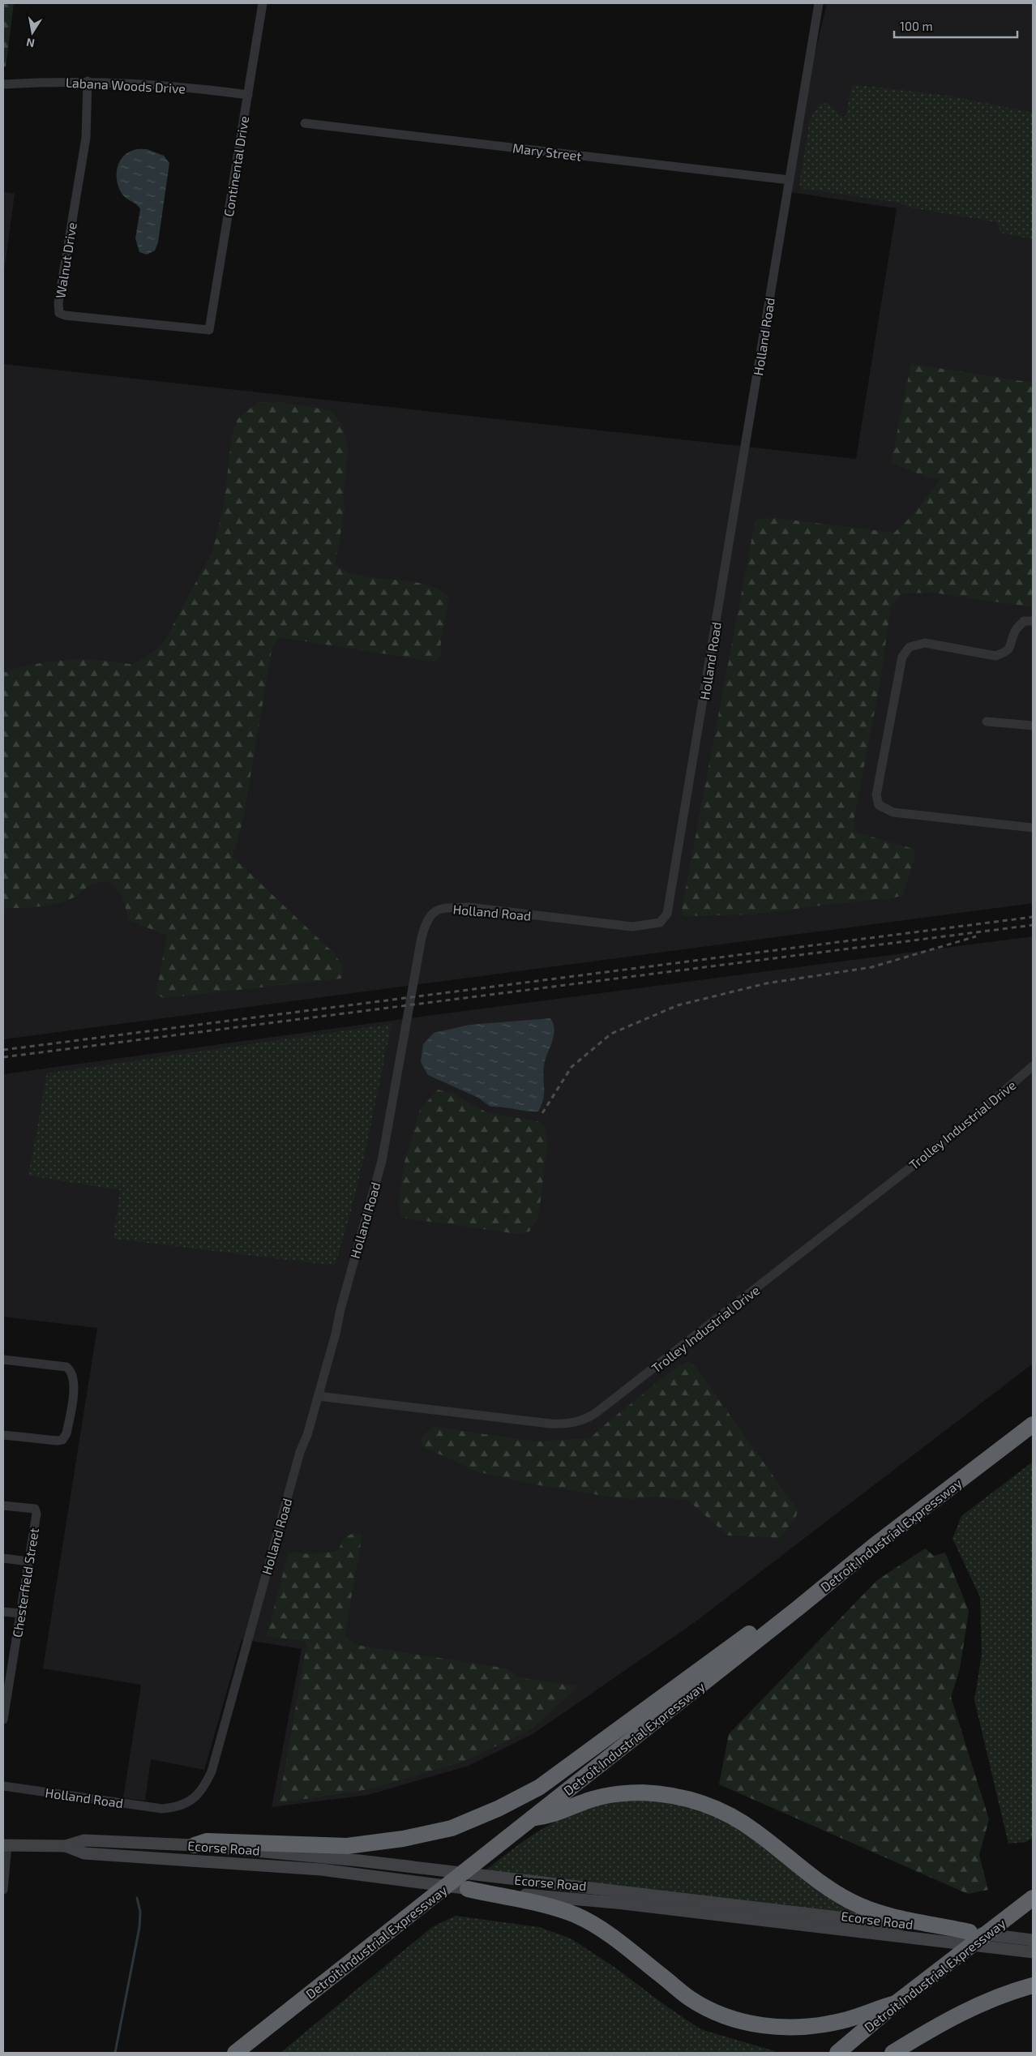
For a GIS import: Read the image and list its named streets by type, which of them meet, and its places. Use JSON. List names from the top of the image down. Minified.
{"streets":{"highway":["Detroit Industrial Expressway"],"main road":["Ecorse Road"],"street":["Labana Woods Drive","Mary Street","Continental Drive","Walnut Drive","Holland Road","Trolley Industrial Drive","Chesterfield Street"]},"crossings":[["Labana Woods Drive","Continental Drive"],["Labana Woods Drive","Walnut Drive"],["Mary Street","Holland Road"],["Continental Drive","Walnut Drive"],["Holland Road","Trolley Industrial Drive"]],"scale_bar":"100 m","north":"bottom"}
